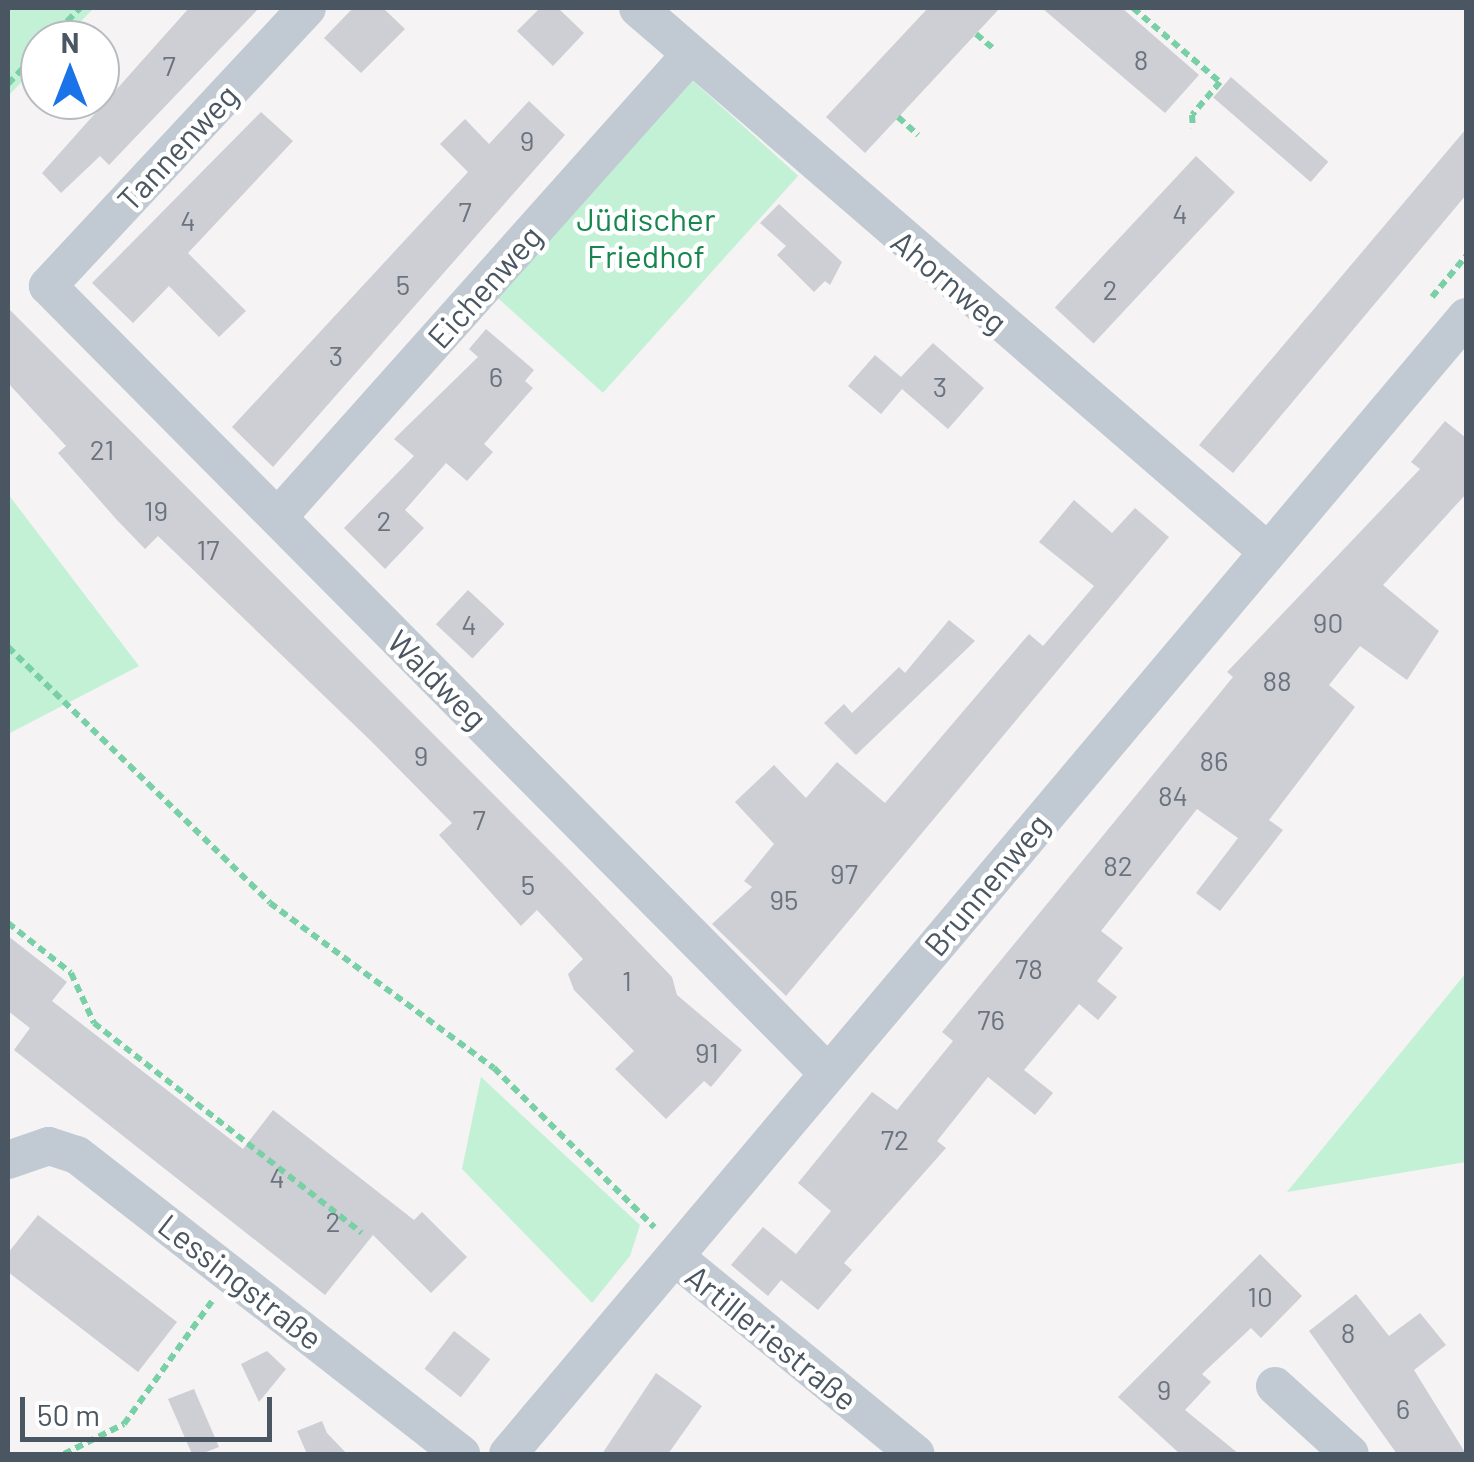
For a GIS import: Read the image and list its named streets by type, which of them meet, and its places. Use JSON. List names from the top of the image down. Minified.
{"streets":{"street":["Tannenweg","Ahornweg","Eichenweg","Waldweg","Brunnenweg","Lessingstraße","Artilleriestraße"]},"crossings":[["Tannenweg","Waldweg"],["Ahornweg","Eichenweg"],["Ahornweg","Brunnenweg"],["Eichenweg","Waldweg"],["Waldweg","Brunnenweg"],["Brunnenweg","Artilleriestraße"]],"parks":["Jüdischer Friedhof"],"house_numbers":["8","7","9","7","4","4","5","2","3","6","3","21","19","2","17","90","4","88","9","86","84","7","82","97","5","95","78","1","76","91","72","4","2","10","8","9","6"],"scale_bar":"50 m","north":"top"}
